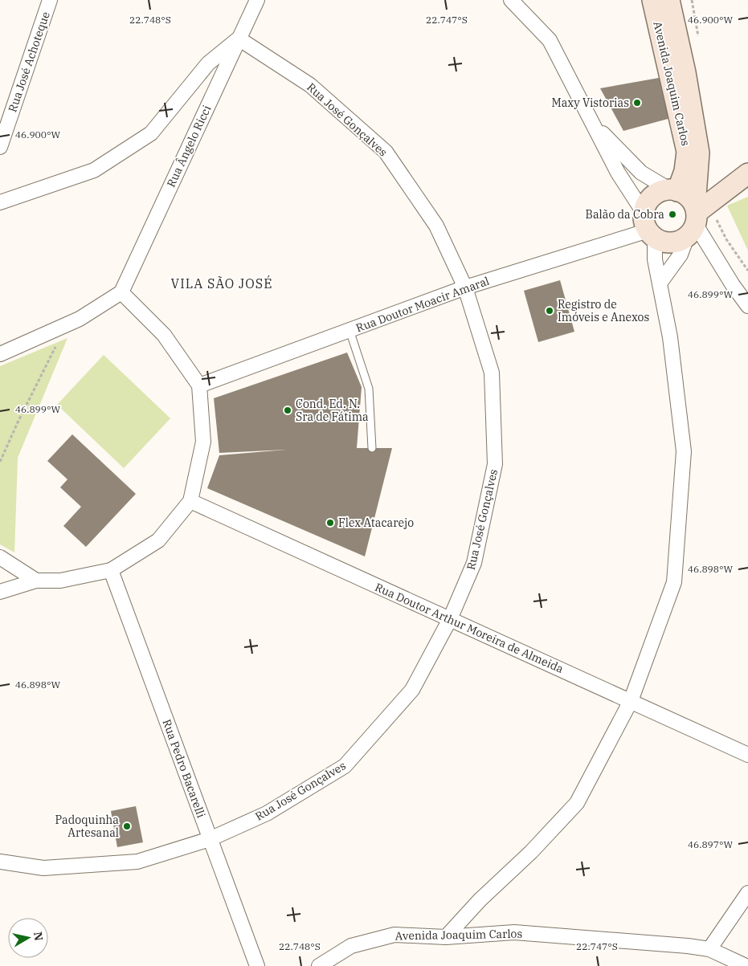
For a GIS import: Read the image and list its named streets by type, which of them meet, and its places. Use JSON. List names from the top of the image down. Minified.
{"streets":{"street":["Rua José Achoteque","Avenida Joaquim Carlos","Rua José Gonçalves","Rua Ângelo Ricci","Rua Doutor Moacir Amaral","Rua Doutor Arthur Moreira de Almeida","Rua Pedro Bacarelli"]},"crossings":[["Avenida Joaquim Carlos","Rua Doutor Moacir Amaral"],["Rua José Gonçalves","Rua Ângelo Ricci"],["Rua José Gonçalves","Rua Doutor Moacir Amaral"],["Rua José Gonçalves","Rua Doutor Arthur Moreira de Almeida"],["Rua José Gonçalves","Rua Pedro Bacarelli"]],"districts":["VILA SÃO JOSÉ"],"places":["Maxy Vistorias","Balão da Cobra","Registro de Imóveis e Anexos","Cond. Ed. N. Sra de Fátima","Flex Atacarejo","Padoquinha Artesanal"],"north":"right","coordinates":["46.900°W","22.748°S","22.747°S","46.899°W","46.898°W","46.897°W"]}
